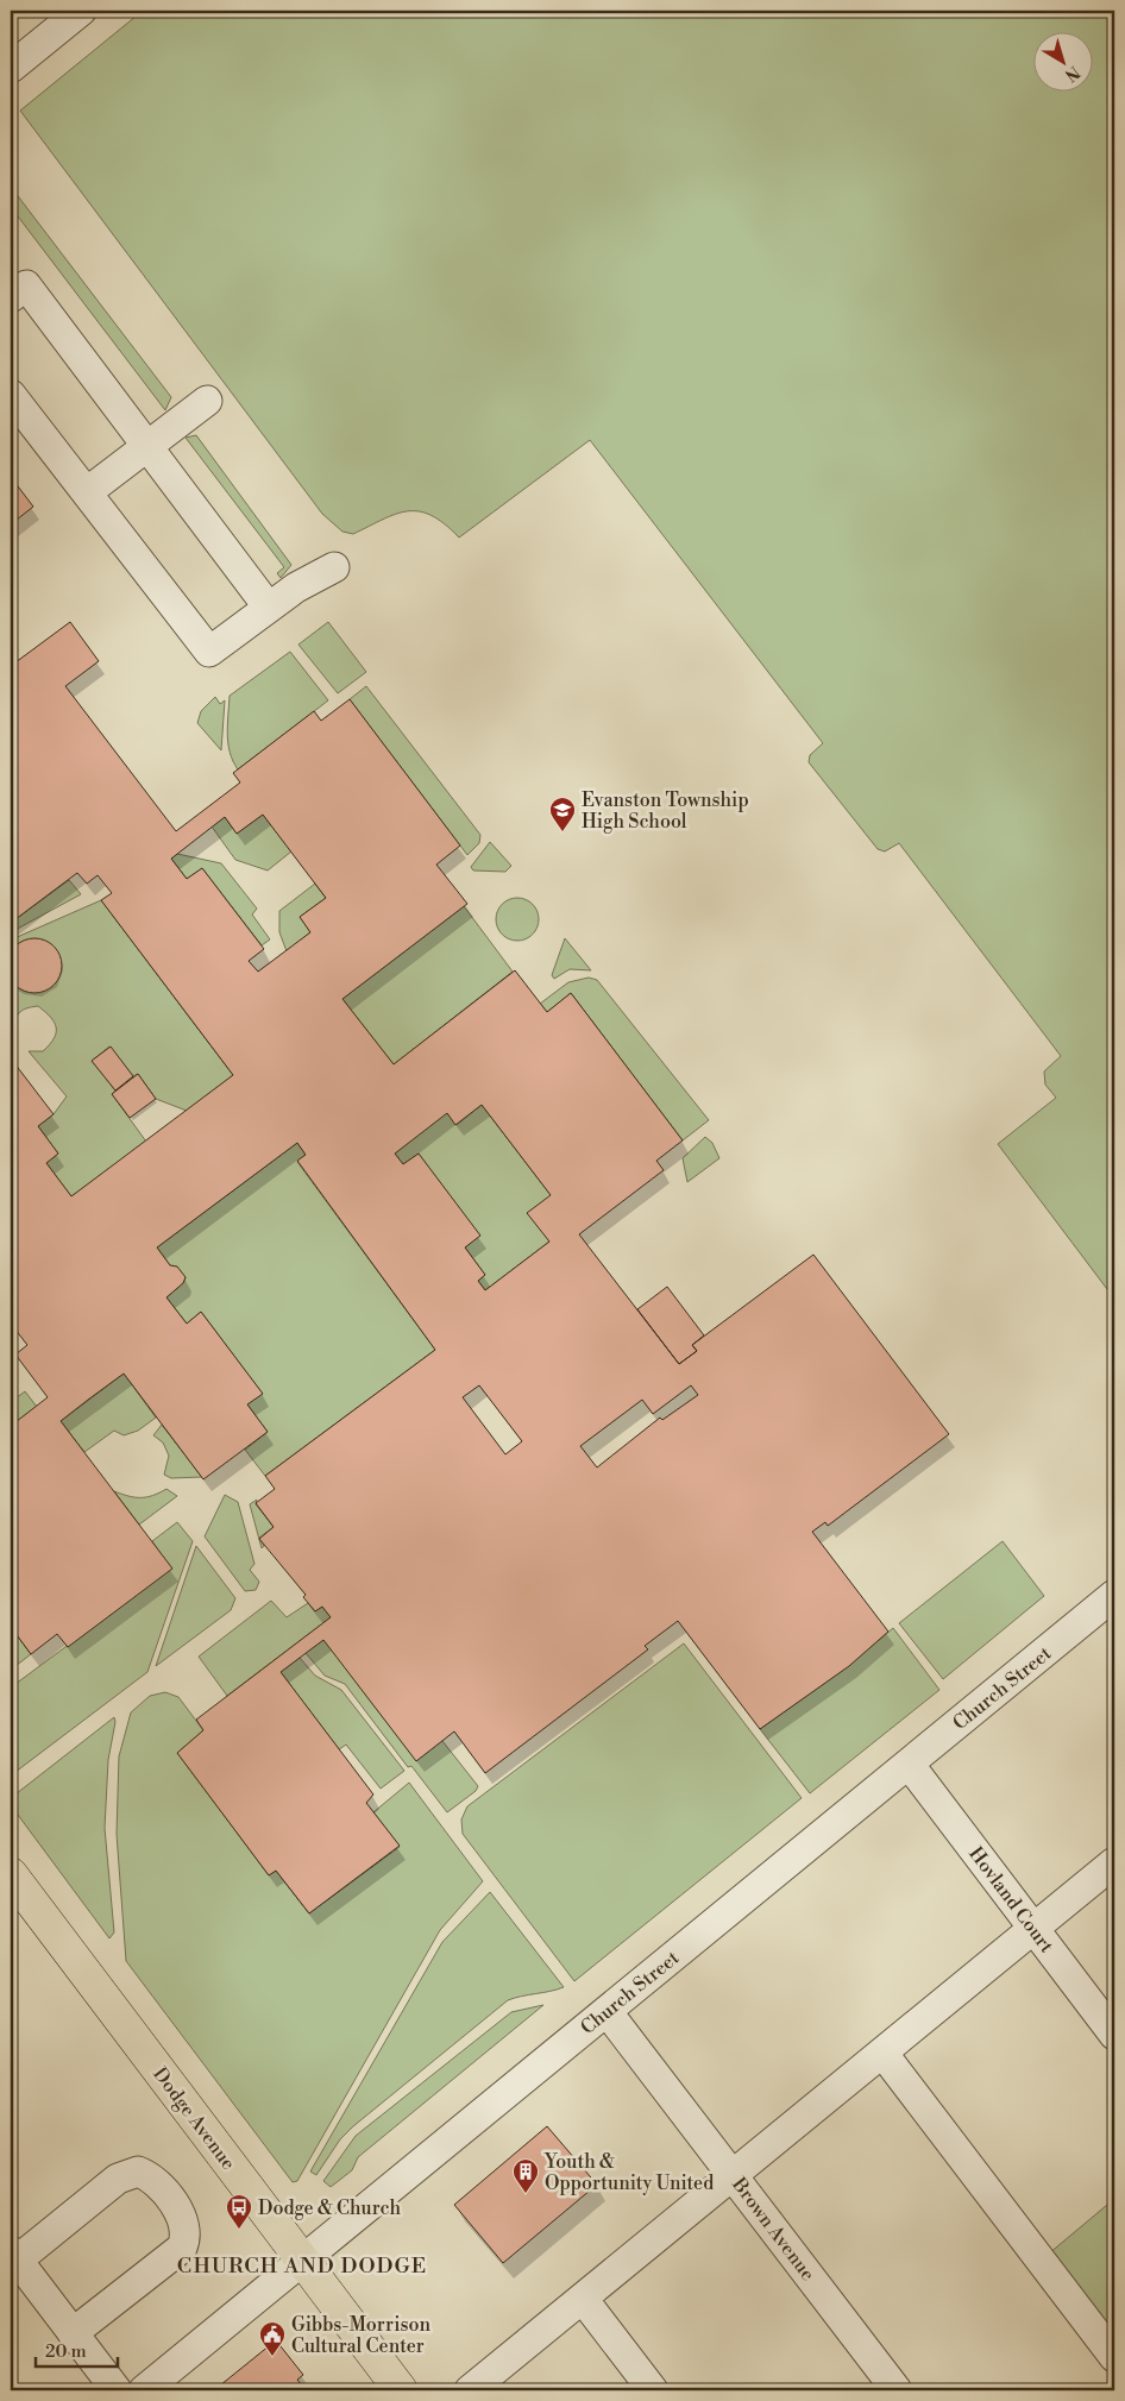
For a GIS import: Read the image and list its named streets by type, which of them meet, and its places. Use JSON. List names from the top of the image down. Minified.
{"streets":{"main road":["Dodge Avenue"],"street":["Church Street","Hovland Court","Brown Avenue"]},"crossings":[["Church Street","Hovland Court"],["Church Street","Dodge Avenue"],["Church Street","Brown Avenue"]],"districts":["CHURCH AND DODGE"],"places":{"school or university":["Evanston Township High School"],"building":["Youth & Opportunity United"],"bus stop":["Dodge & Church"],"public building":["Gibbs-Morrison Cultural Center"]},"scale_bar":"20 m","north":"bottom right"}
